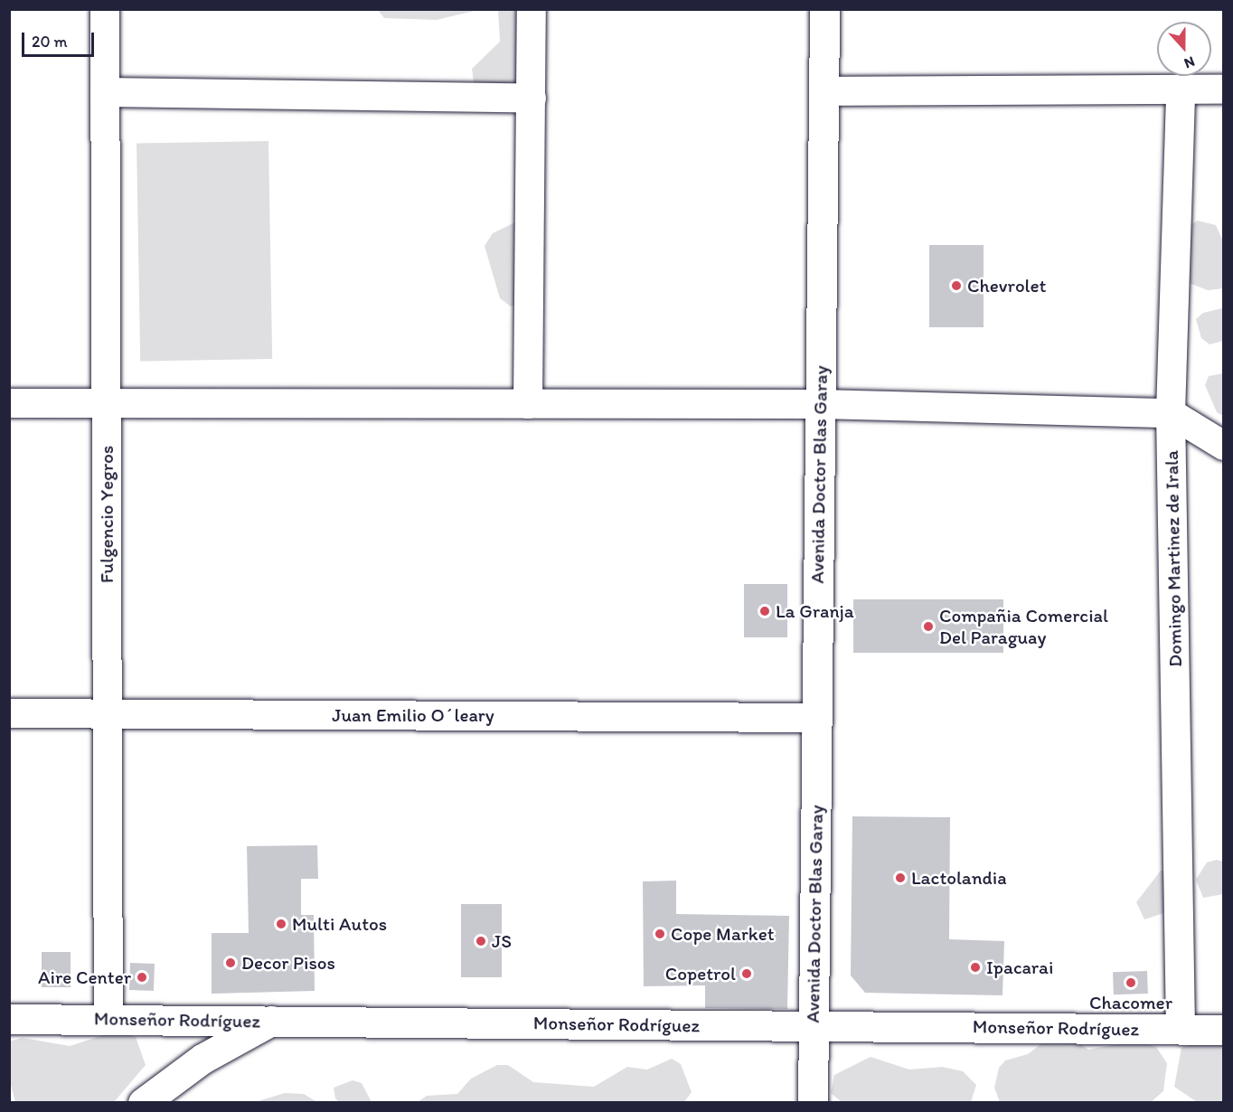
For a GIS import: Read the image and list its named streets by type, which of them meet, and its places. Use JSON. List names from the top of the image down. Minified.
{"streets":{"main road":["Avenida Doctor Blas Garay","Monseñor Rodríguez"],"street":["Fulgencio Yegros","Domingo Martinez de Irala","Juan Emilio O´leary"]},"crossings":[["Avenida Doctor Blas Garay","Juan Emilio O´leary"],["Avenida Doctor Blas Garay","Monseñor Rodríguez"],["Fulgencio Yegros","Juan Emilio O´leary"],["Fulgencio Yegros","Monseñor Rodríguez"],["Domingo Martinez de Irala","Monseñor Rodríguez"]],"places":["Chevrolet","La Granja","Compañia Comercial Del Paraguay","Lactolandia","Multi Autos","Cope Market","JS","Decor Pisos","Ipacarai","Copetrol","Aire Center","Chacomer"],"scale_bar":"20 m","north":"bottom"}
